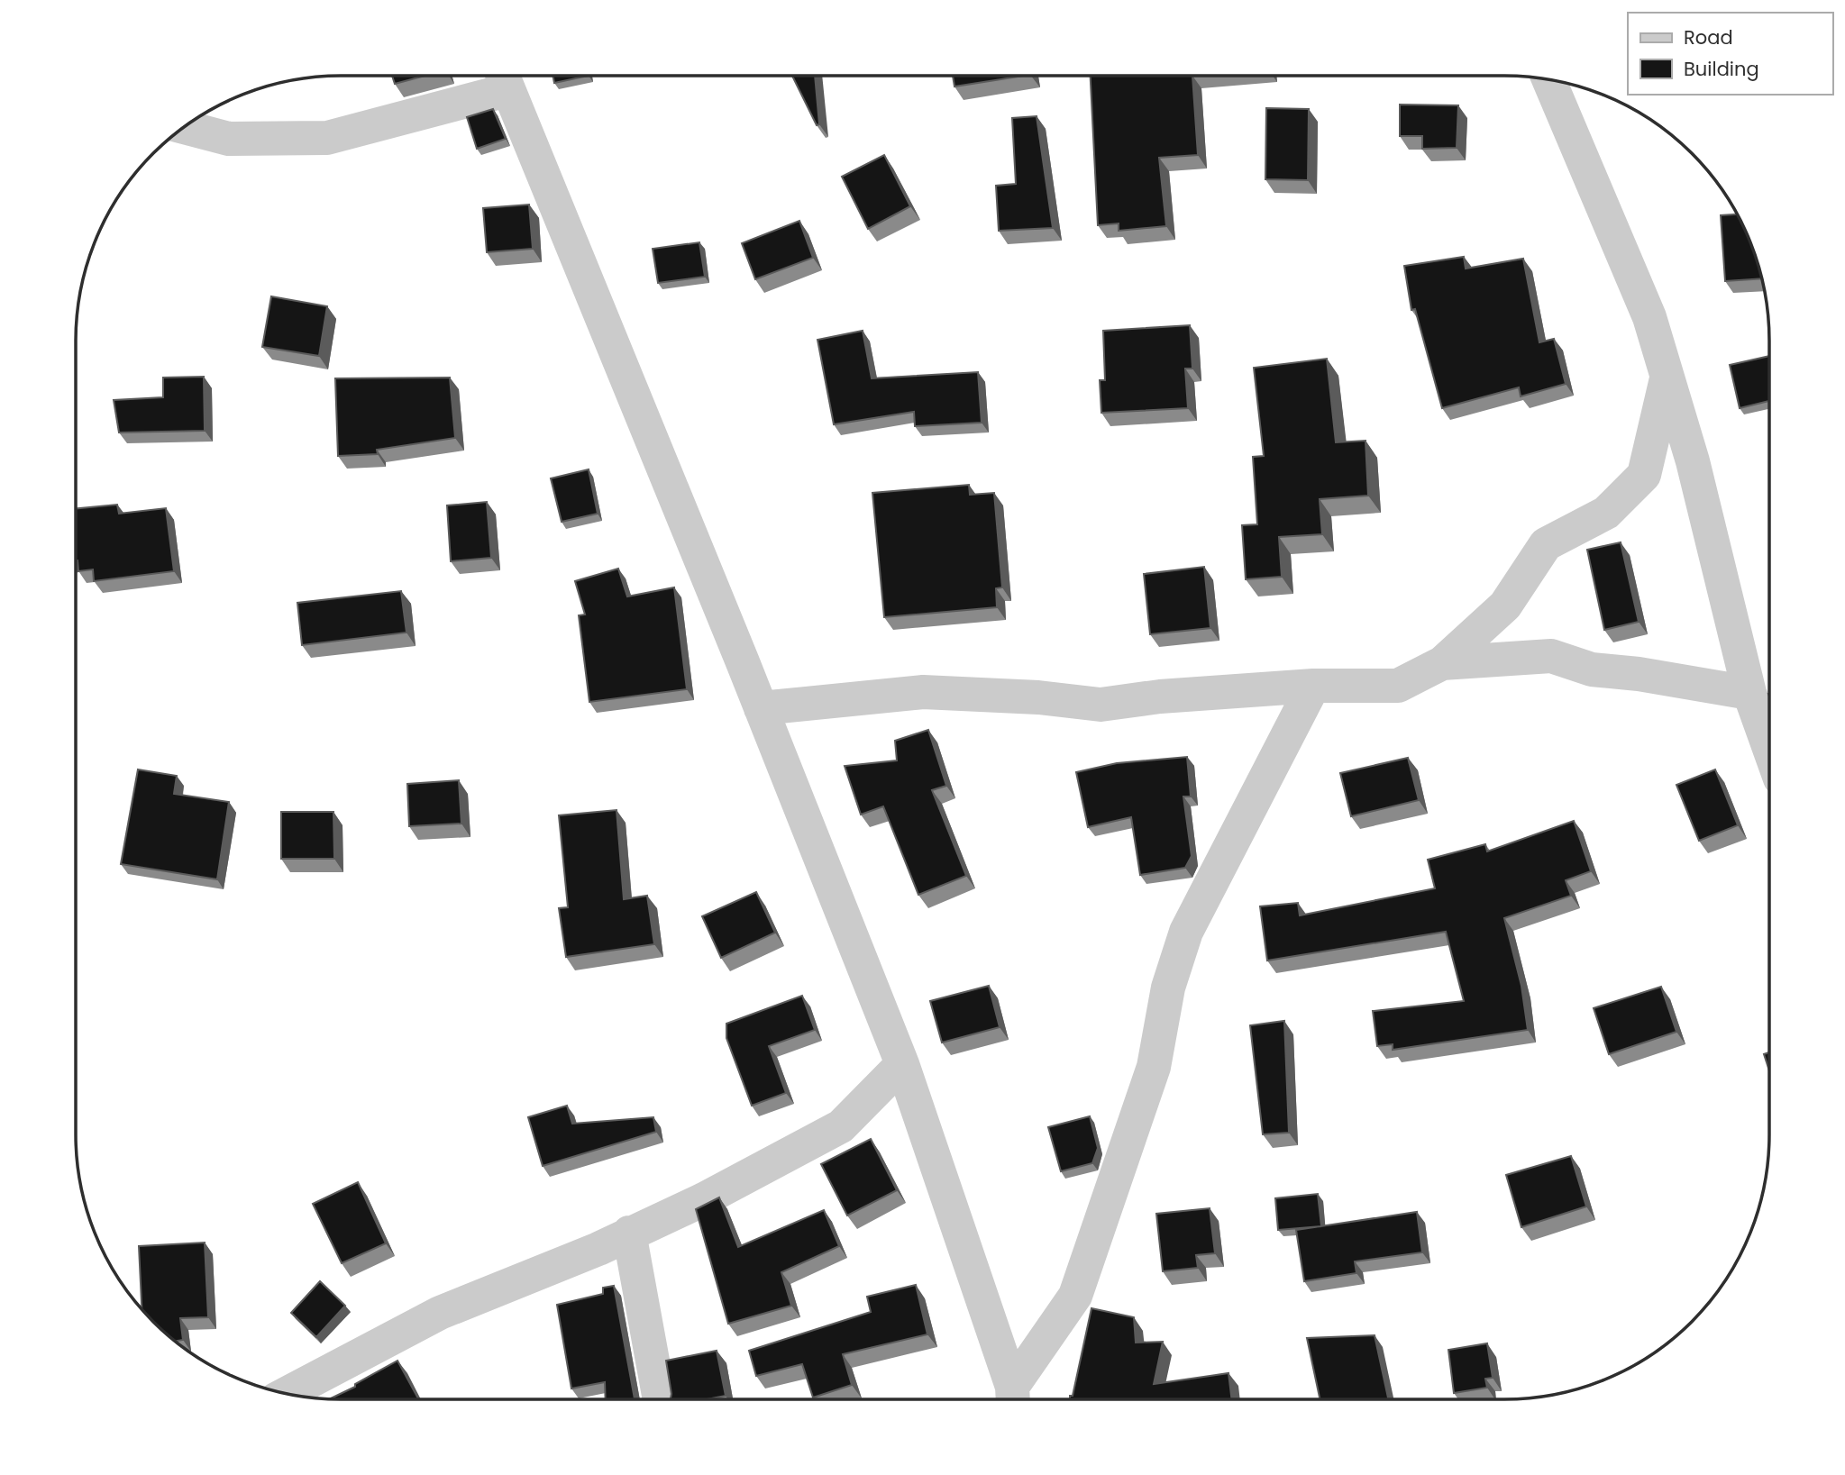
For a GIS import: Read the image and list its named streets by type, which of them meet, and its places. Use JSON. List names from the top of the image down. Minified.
{"legend":["Road","Building"]}
